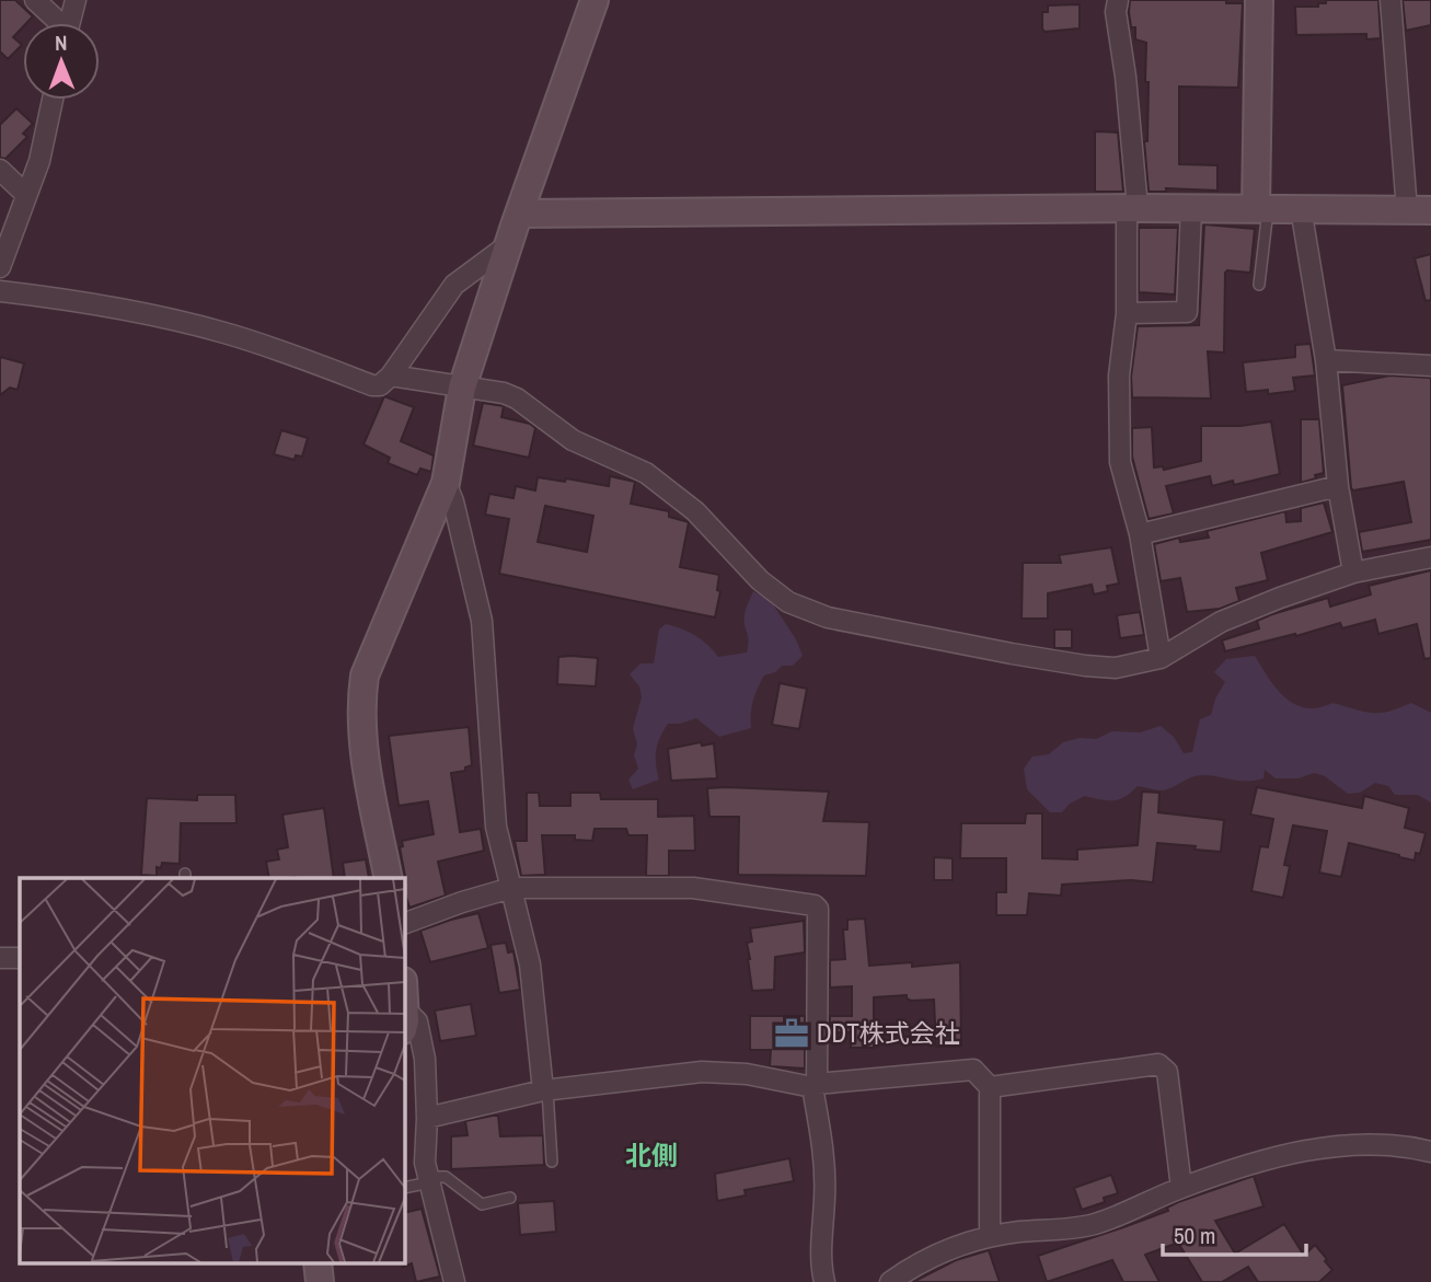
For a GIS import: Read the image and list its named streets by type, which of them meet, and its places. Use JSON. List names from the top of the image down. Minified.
{"districts":["北側"],"places":{"office":["DDT株式会社"]},"scale_bar":"50 m","north":"top"}
